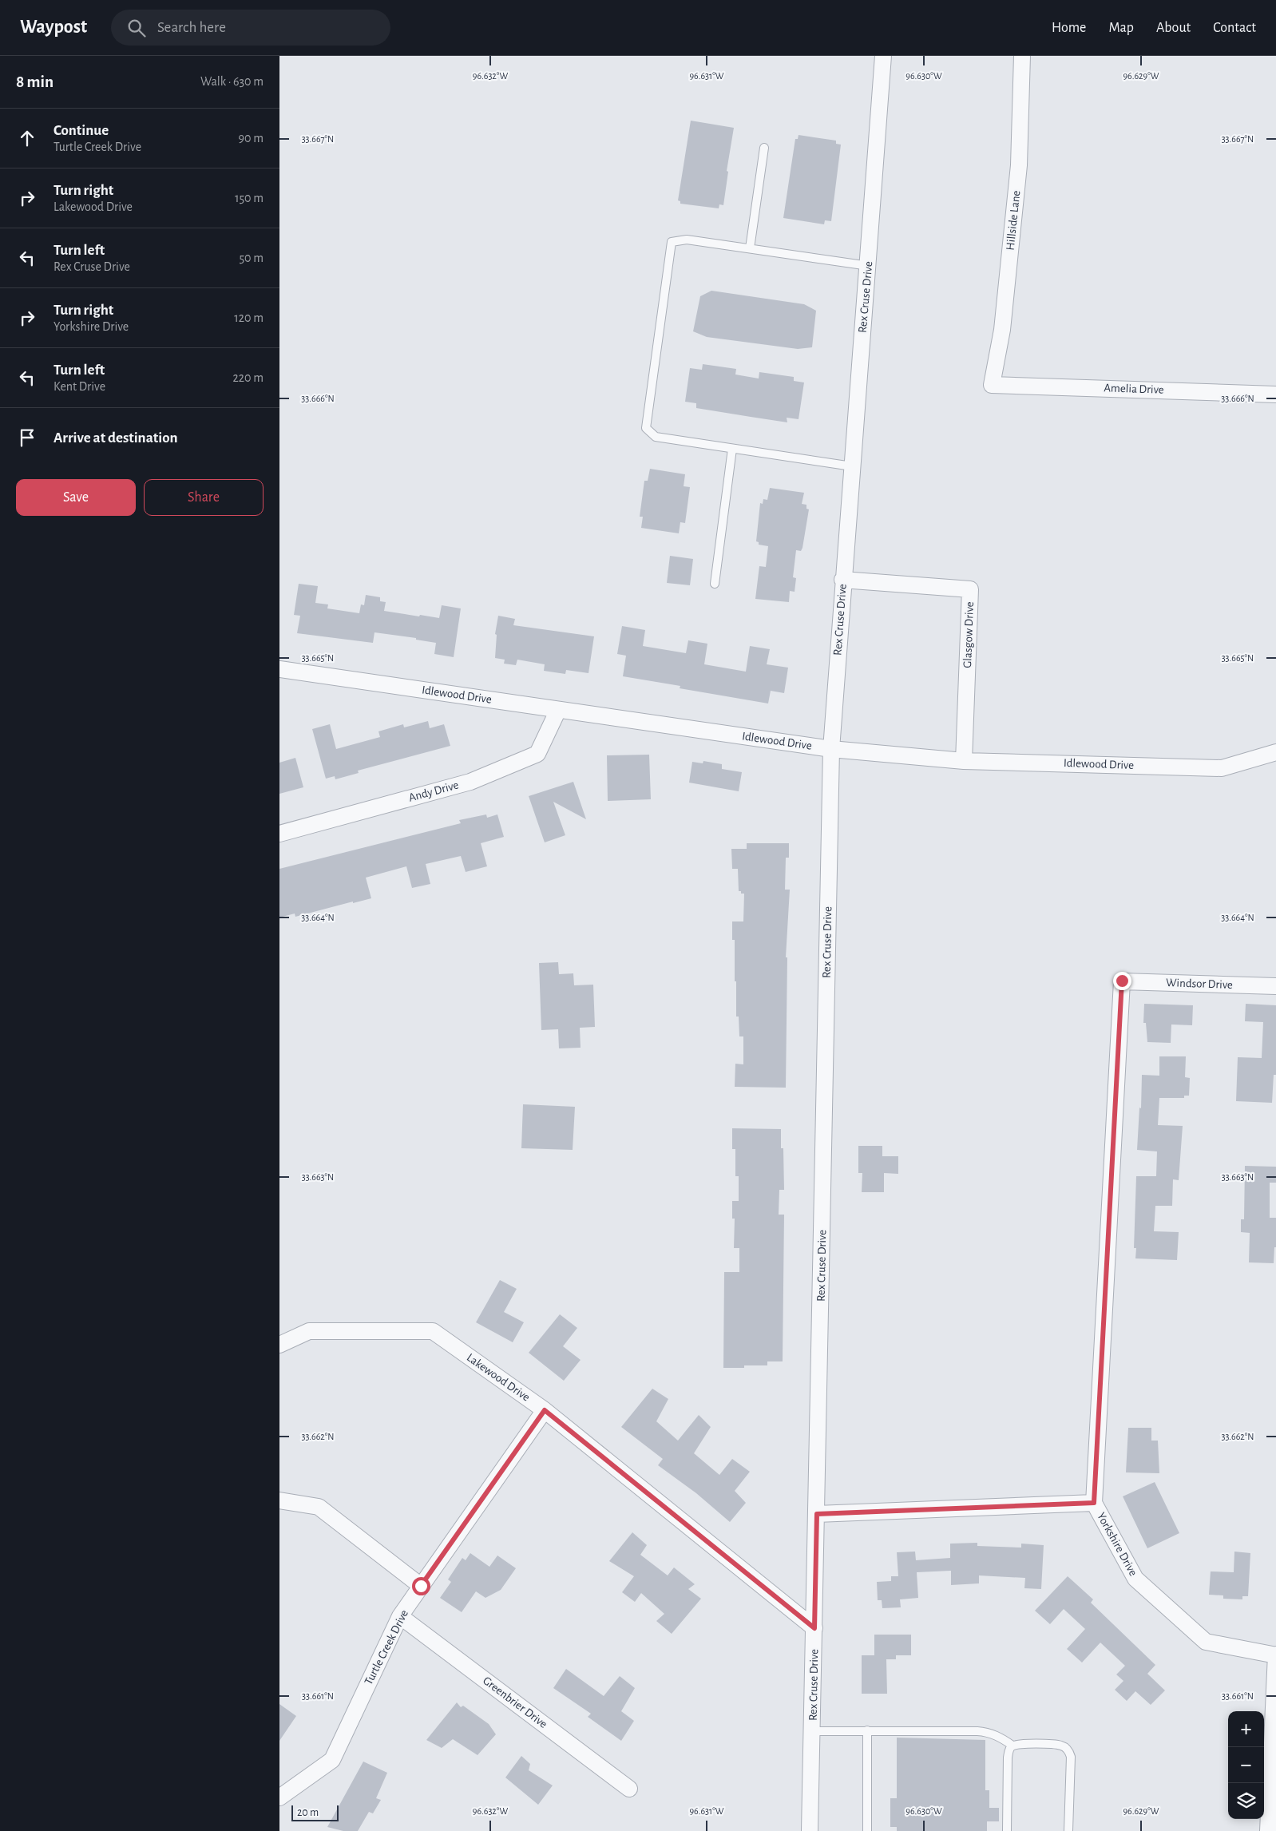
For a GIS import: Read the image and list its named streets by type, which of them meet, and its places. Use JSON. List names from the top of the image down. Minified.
{"streets":{"street":["Hillside Lane","Rex Cruse Drive","Amelia Drive","Glasgow Drive","Idlewood Drive","Andy Drive","Windsor Drive","Lakewood Drive","Yorkshire Drive","Turtle Creek Drive","Greenbrier Drive"]},"crossings":[["Hillside Lane","Amelia Drive"],["Rex Cruse Drive","Glasgow Drive"],["Rex Cruse Drive","Idlewood Drive"],["Rex Cruse Drive","Lakewood Drive"],["Rex Cruse Drive","Yorkshire Drive"],["Glasgow Drive","Idlewood Drive"],["Idlewood Drive","Andy Drive"],["Windsor Drive","Yorkshire Drive"],["Lakewood Drive","Turtle Creek Drive"],["Turtle Creek Drive","Greenbrier Drive"]],"scale_bar":"20 m","page":{"header":"Waypost","search":"Search here","nav":["Home","Map","About","Contact"],"heading":["8 min","Walk · 630 m"],"list":[["Continue","Turtle Creek Drive","90 m"],["Turn right","Lakewood Drive","150 m"],["Turn left","Rex Cruse Drive","50 m"],["Turn right","Yorkshire Drive","120 m"],["Turn left","Kent Drive","220 m"],"Arrive at destination"],"buttons":["Save","Share"],"map_buttons":["+","−"],"scale":"20 m"},"coordinates":["96.632°W","96.631°W","96.630°W","96.629°W","33.667°N","33.666°N","33.665°N","33.664°N","33.663°N","33.662°N","33.661°N"]}
